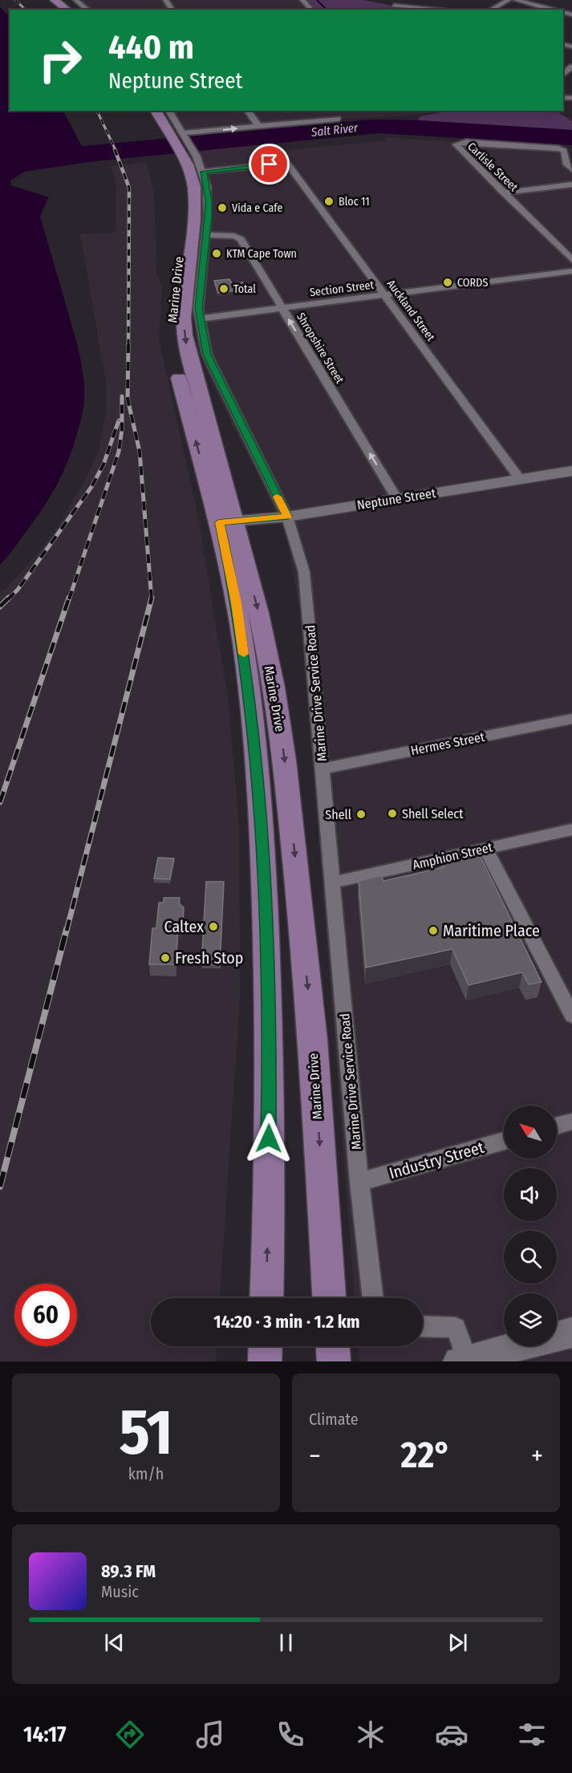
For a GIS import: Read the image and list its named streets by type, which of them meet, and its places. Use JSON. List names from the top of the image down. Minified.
{"streets":{"main road":["Marine Drive"],"street":["Carlisle Street","Section Street","Auckland Street","Shropshire Street","Neptune Street","Marine Drive Service Road","Hermes Street","Amphion Street","Industry Street"]},"crossings":[["Section Street","Auckland Street"],["Section Street","Shropshire Street"],["Section Street","Marine Drive Service Road"],["Marine Drive","Neptune Street"],["Marine Drive","Marine Drive Service Road"],["Auckland Street","Neptune Street"],["Auckland Street","Marine Drive Service Road"],["Shropshire Street","Neptune Street"],["Shropshire Street","Marine Drive Service Road"],["Neptune Street","Marine Drive Service Road"],["Marine Drive Service Road","Hermes Street"],["Marine Drive Service Road","Amphion Street"],["Marine Drive Service Road","Industry Street"]],"one_way":["Shropshire Street"],"water":["Salt River"],"places":["Bloc 11","Vida e Cafe","KTM Cape Town","CORDS","Total","Shell Select","Shell","Caltex","Maritime Place","Fresh Stop"],"north":"top left","page":{"turn":["440 m","Neptune Street"],"limit":"60","trip":"14:20 · 3 min · 1.2 km","tile":[["51","km/h"],"Climate"],"heat":["−","22°","+"],"song":["89.3 FM","Music"],"tabs":"14:17"}}
